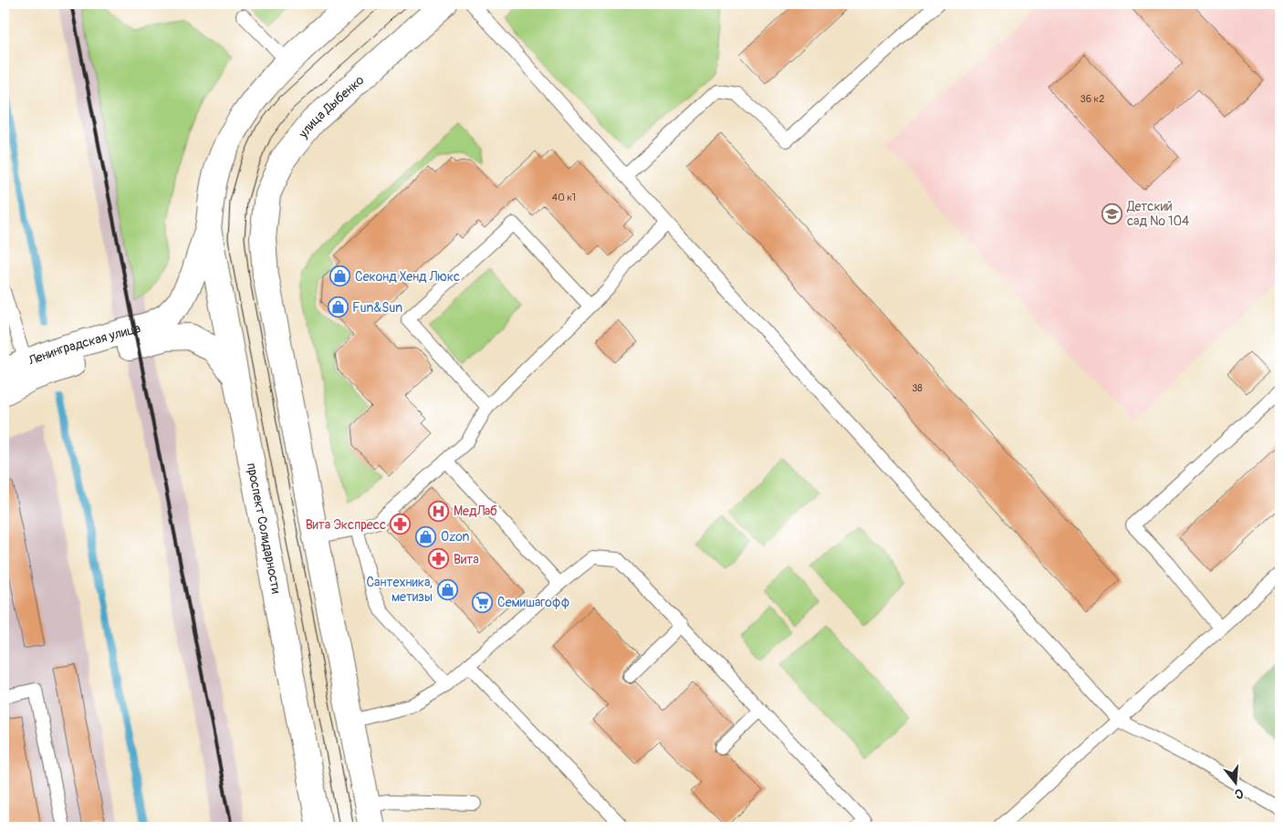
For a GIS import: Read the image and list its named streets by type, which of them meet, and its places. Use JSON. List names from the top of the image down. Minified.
{"streets":{"main road":["улица Дыбенко","Ленинградская улица","проспект Солидарности"]},"crossings":[["Ленинградская улица","проспект Солидарности"]],"places":{"school or university":["Детский сад № 104"],"shop":["Секонд Хенд Люкс","Fun&Sun","Ozon","Сантехника, метизы"],"hospital":["МедЛаб"],"pharmacy":["Вита Экспресс","Вита"],"supermarket":["Семишагофф"]},"house_numbers":["36 к2","40 к1","38"],"north":"bottom"}
